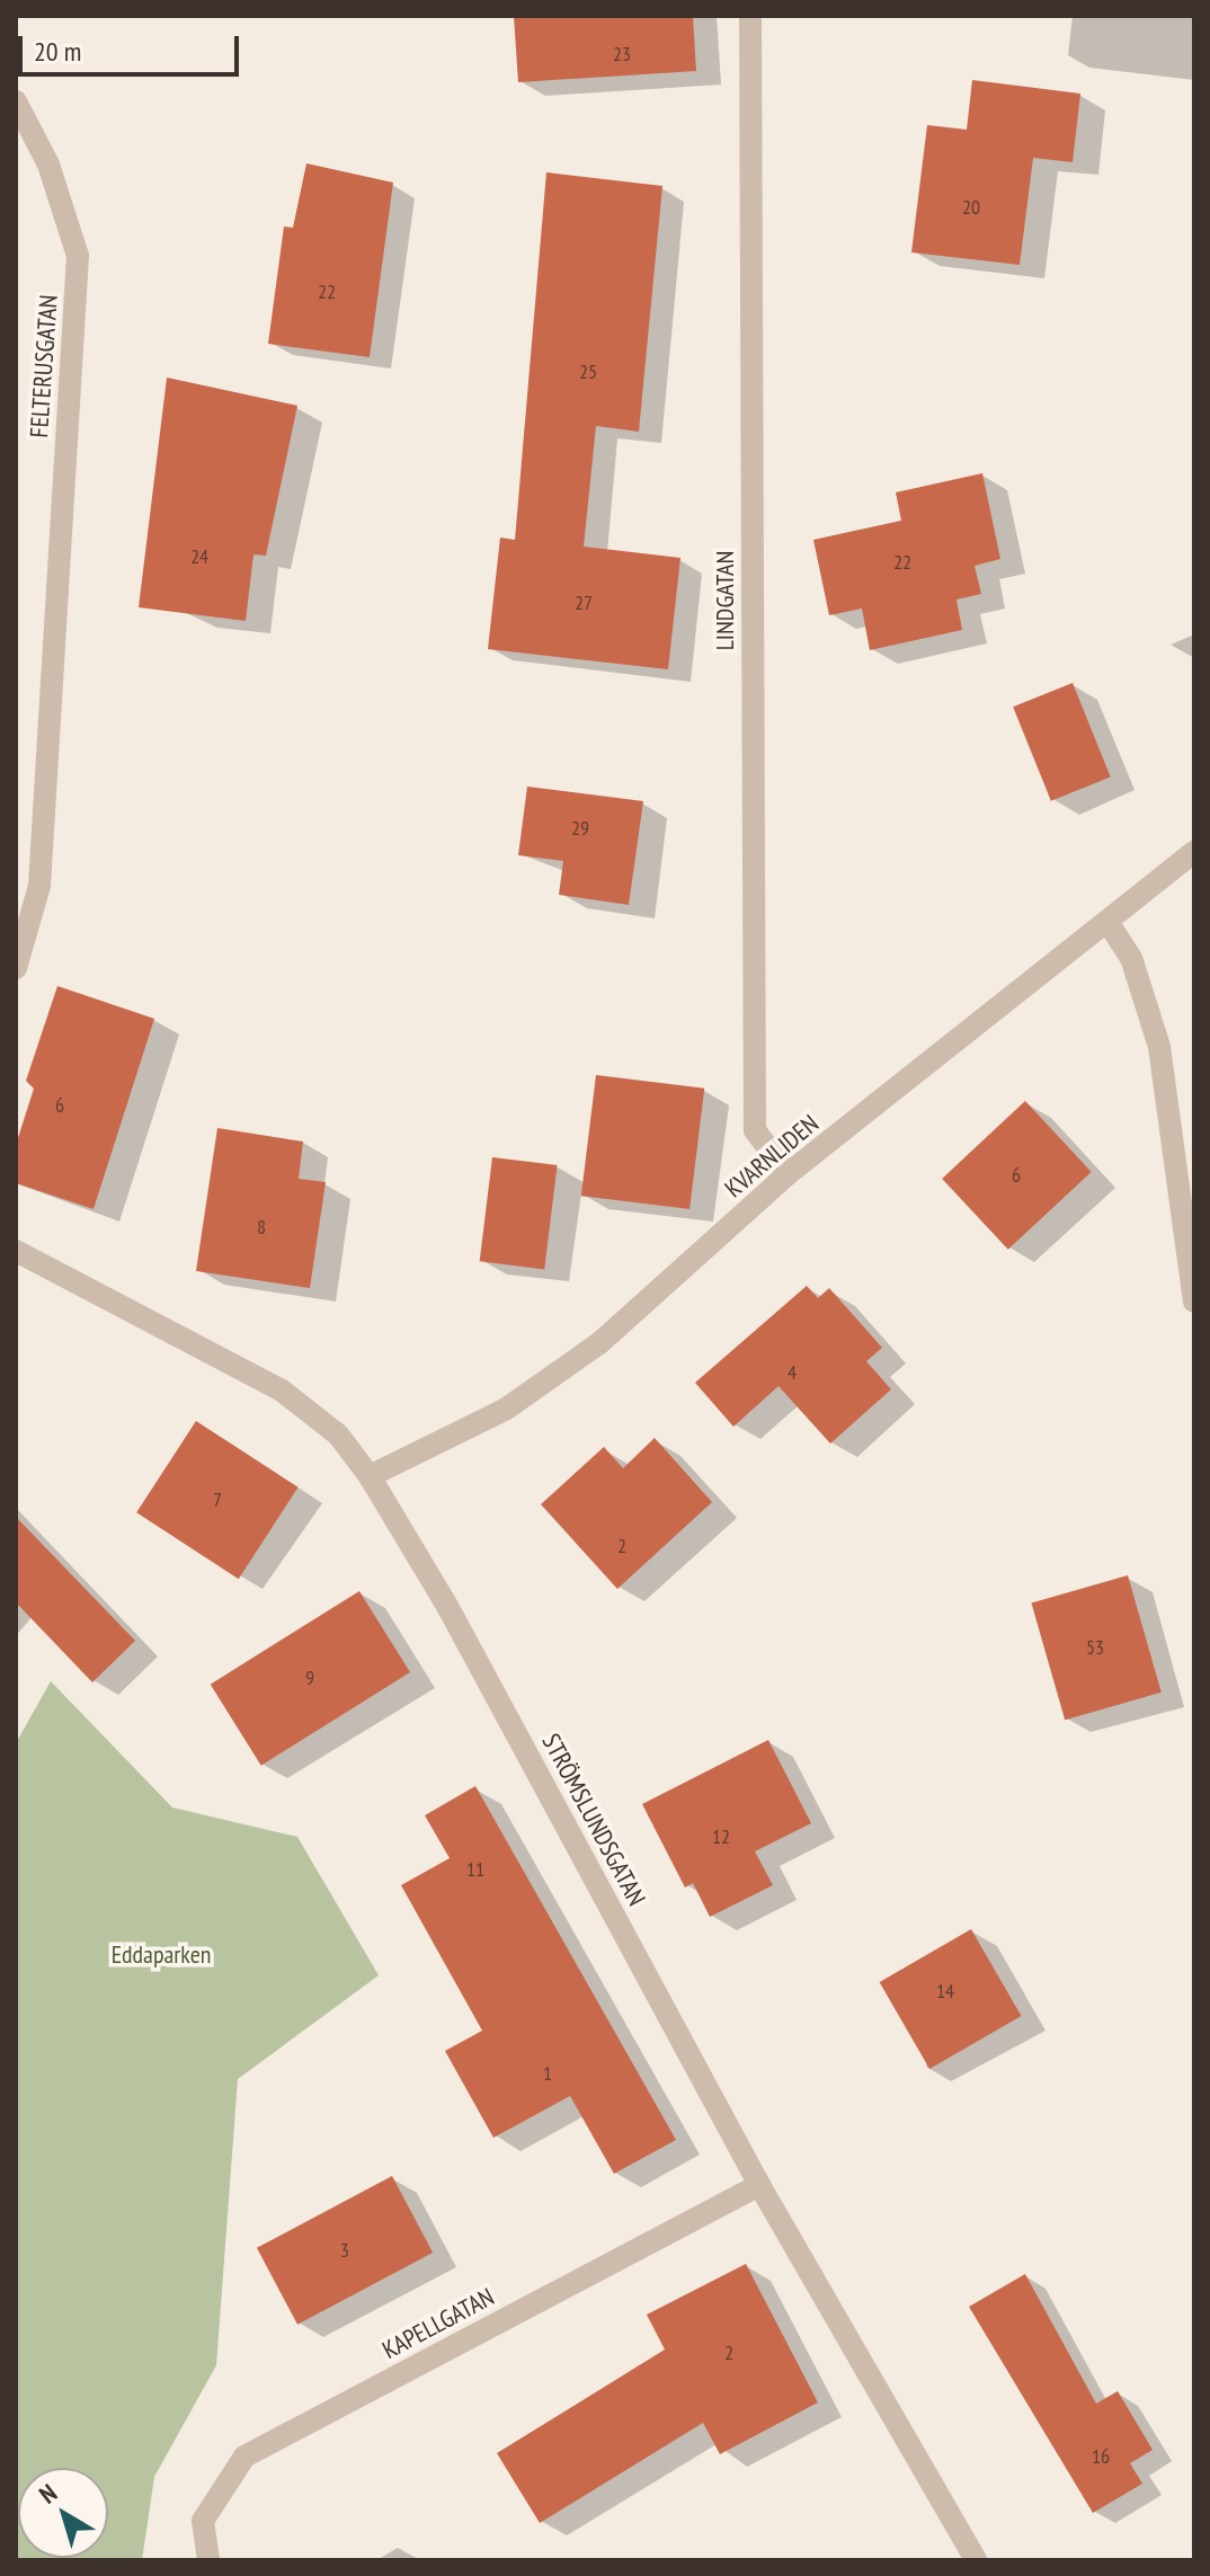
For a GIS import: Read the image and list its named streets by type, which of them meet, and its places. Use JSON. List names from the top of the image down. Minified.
{"streets":{"street":["FELTERUSGATAN","LINDGATAN","KVARNLIDEN","STRÖMSLUNDSGATAN","KAPELLGATAN"]},"crossings":[["LINDGATAN","KVARNLIDEN"],["KVARNLIDEN","STRÖMSLUNDSGATAN"],["STRÖMSLUNDSGATAN","KAPELLGATAN"]],"parks":["Eddaparken"],"house_numbers":["23","20","22","25","24","22","27","29","6","6","8","4","7","2","53","9","12","11","14","1","3","2","16"],"scale_bar":"20 m","north":"top left"}
